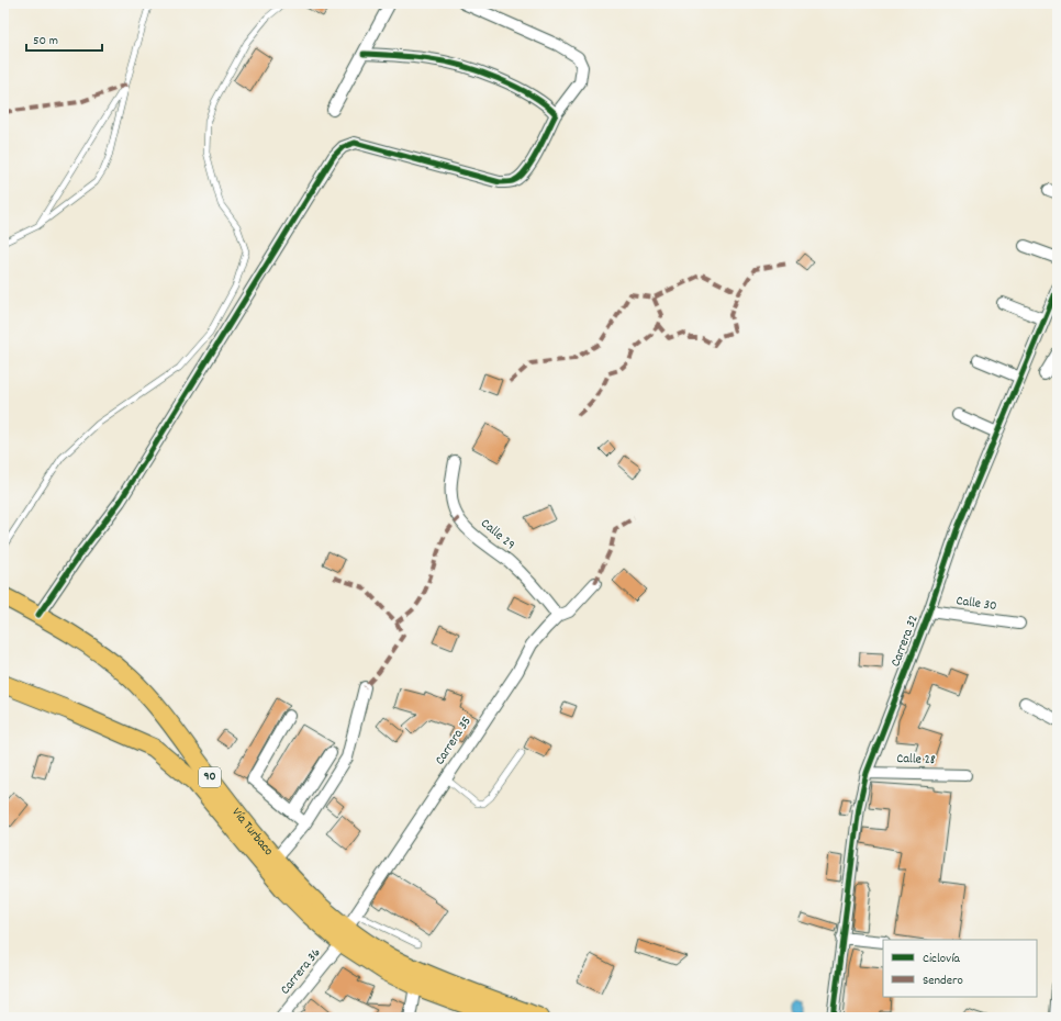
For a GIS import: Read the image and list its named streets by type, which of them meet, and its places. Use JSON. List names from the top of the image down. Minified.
{"streets":{"highway":["90","Vía Turbaco"],"street":["Calle 29","Calle 30","Carrera 32","Carrera 35","Calle 28","Carrera 36"]},"crossings":[["Calle 29","Carrera 35"],["Calle 30","Carrera 32"],["Carrera 32","Calle 28"],["Carrera 35","Vía Turbaco"],["Carrera 35","Carrera 36"],["Vía Turbaco","Carrera 36"]],"legend":["Ciclovía","Sendero"],"scale_bar":"50 m"}
